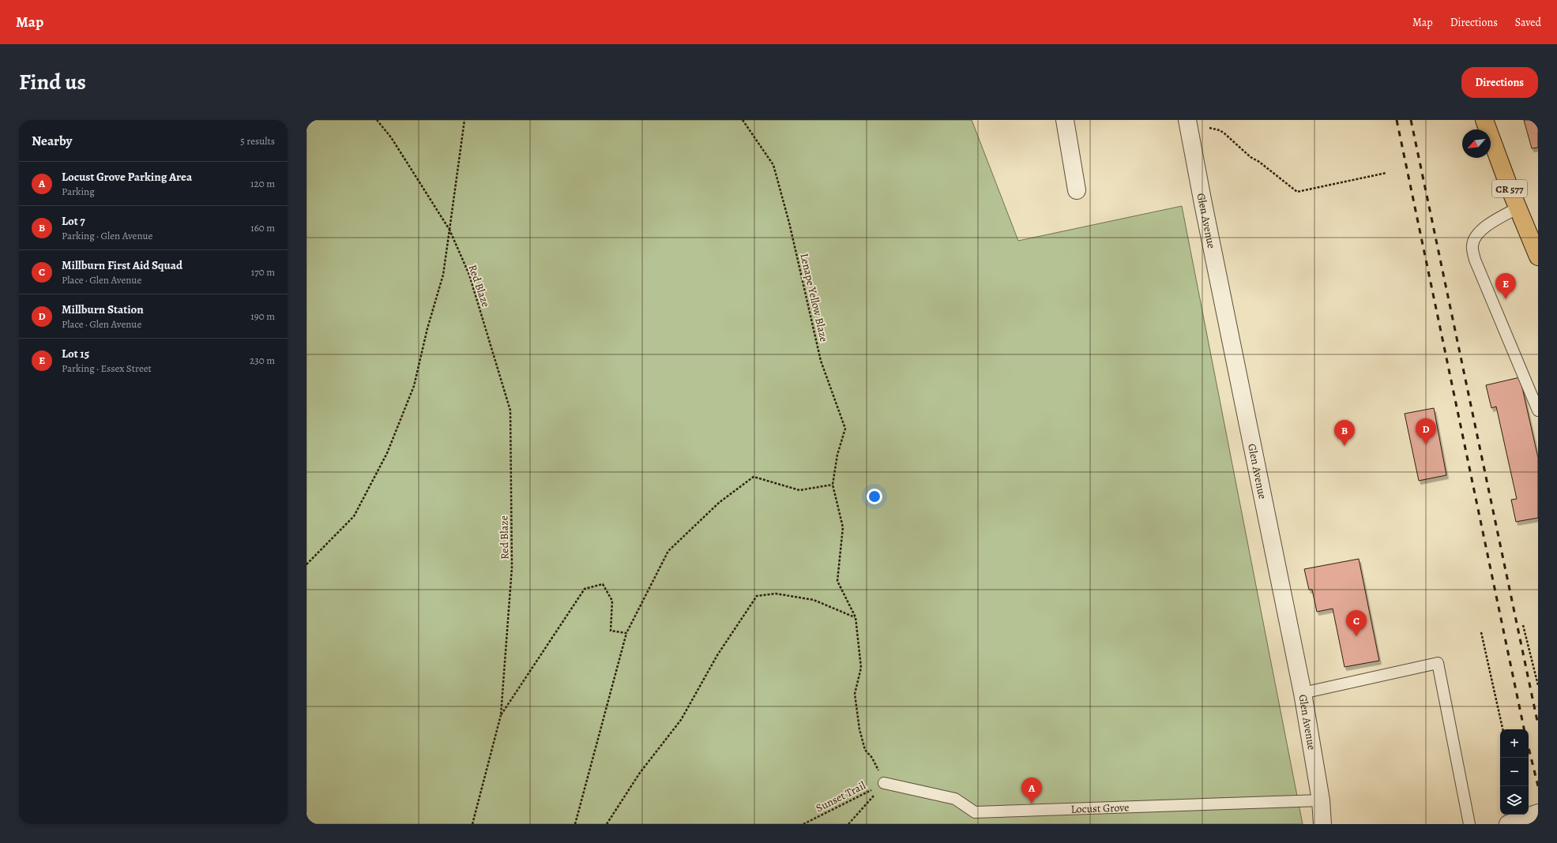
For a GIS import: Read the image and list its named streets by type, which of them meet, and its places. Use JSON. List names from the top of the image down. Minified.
{"streets":{"main road":["CR 577"],"street":["Glen Avenue"],"lane":["Locust Grove"],"path":["Red Blaze","Lenape Yellow Blaze","Sunset Trail"]},"crossings":[["Glen Avenue","Locust Grove"],["Sunset Trail","Locust Grove"]],"north":"bottom left","page":{"header":"Map","nav":["Map","Directions","Saved"],"title":"Find us","buttons":"Directions","heading":["Nearby","5 results"],"list":[{"mark":"A","name":"Locust Grove Parking Area","note":"Parking","value":"120 m"},{"mark":"B","name":"Lot 7","note":"Parking · Glen Avenue","value":"160 m"},{"mark":"C","name":"Millburn First Aid Squad","note":"Place · Glen Avenue","value":"170 m"},{"mark":"D","name":"Millburn Station","note":"Place · Glen Avenue","value":"190 m"},{"mark":"E","name":"Lot 15","note":"Parking · Essex Street","value":"230 m"}],"pins":["E","D","B","C","A"],"map_buttons":["+","−"]}}
